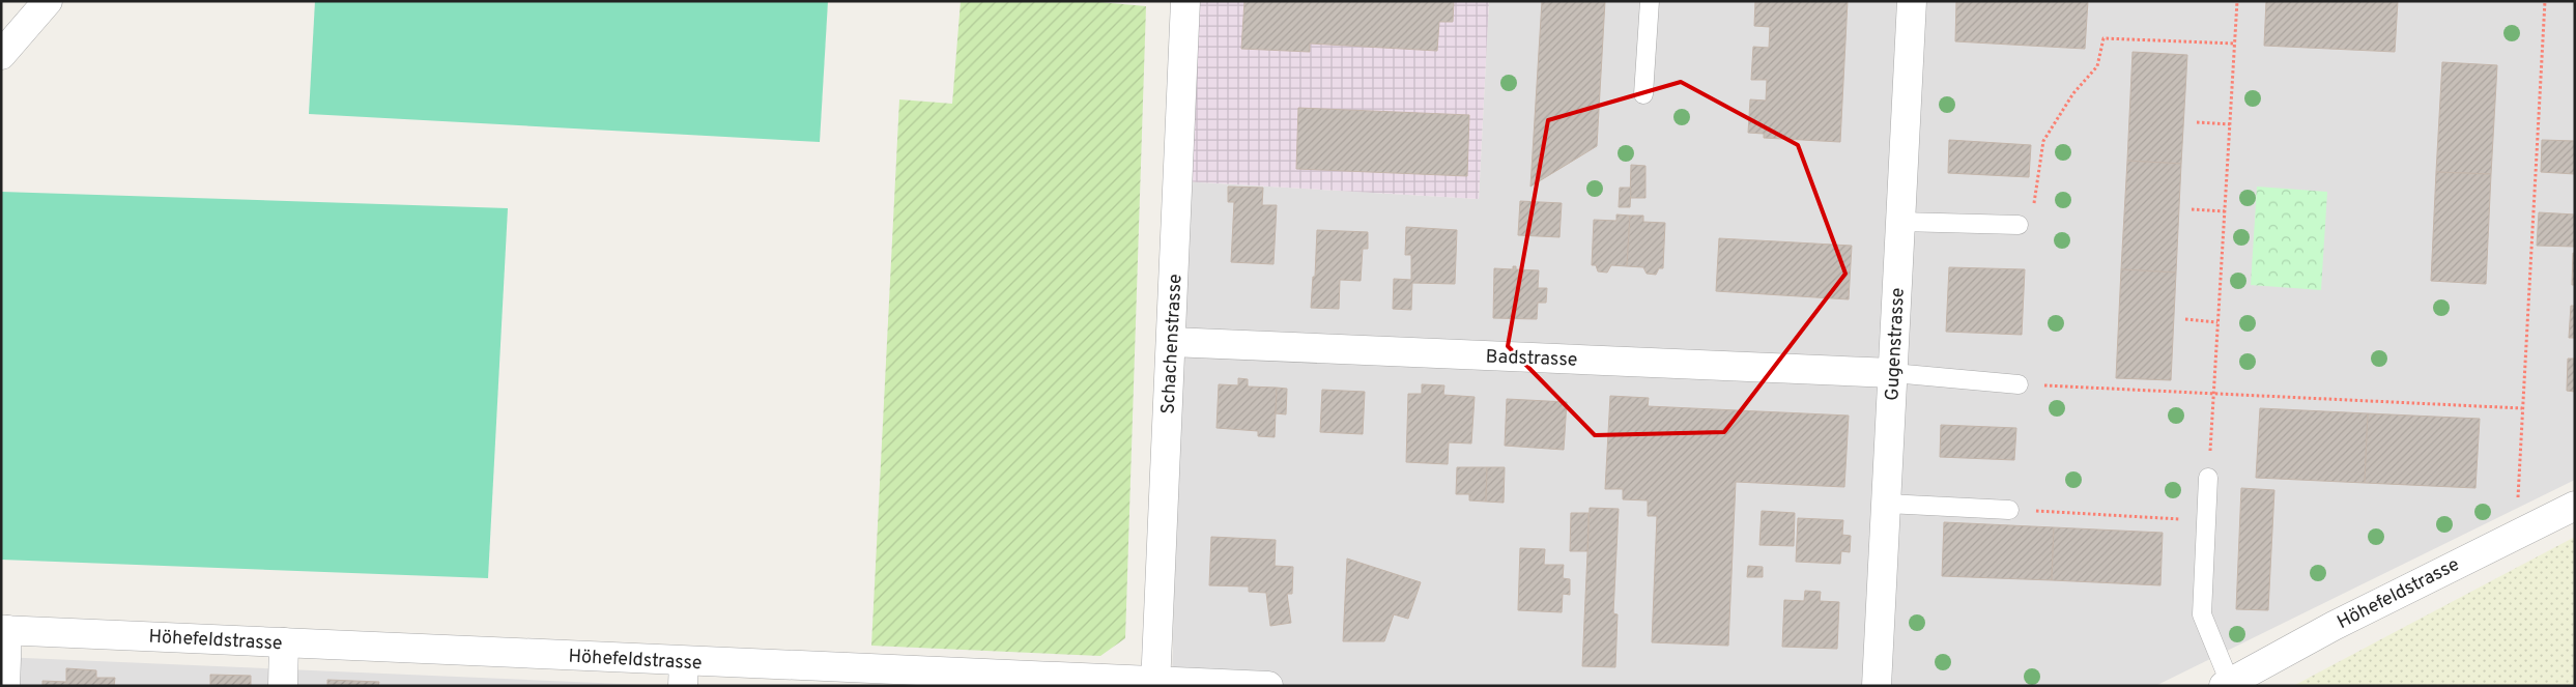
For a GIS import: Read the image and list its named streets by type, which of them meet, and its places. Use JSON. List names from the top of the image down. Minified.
{"streets":{"street":["Schachenstrasse","Gugenstrasse","Badstrasse","Höhefeldstrasse"]},"crossings":[["Schachenstrasse","Badstrasse"],["Schachenstrasse","Höhefeldstrasse"],["Gugenstrasse","Badstrasse"]]}
